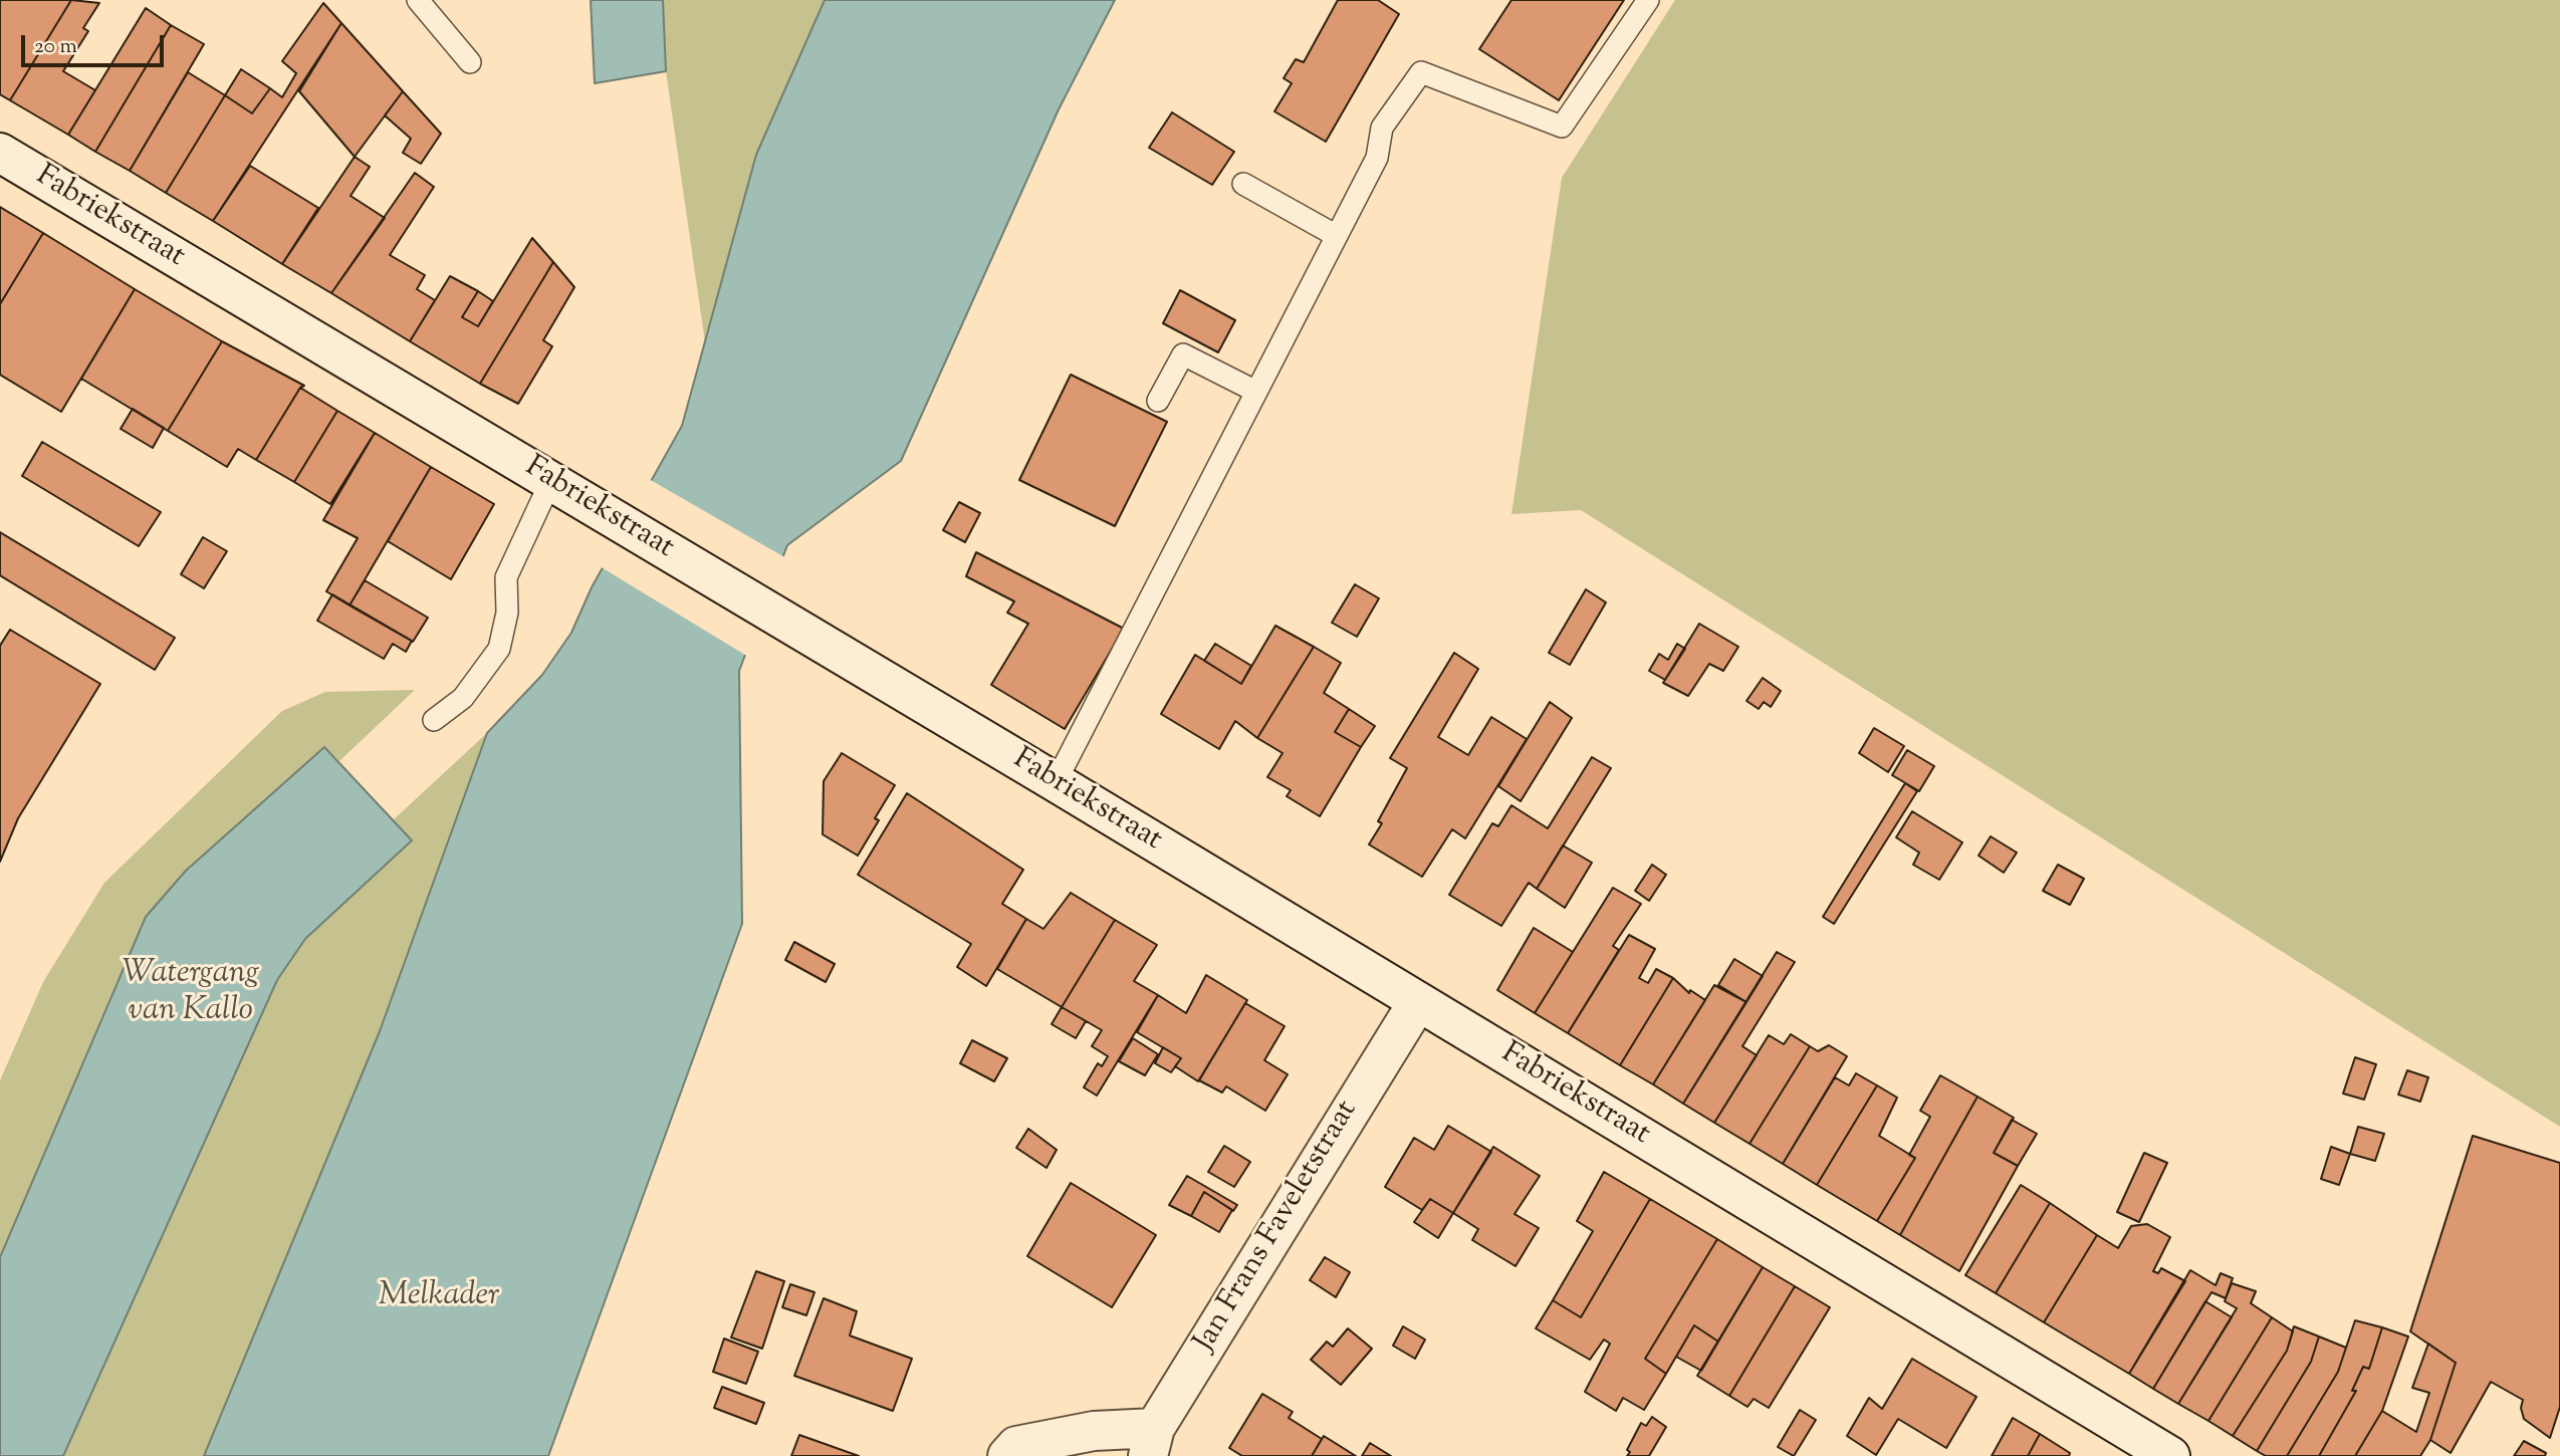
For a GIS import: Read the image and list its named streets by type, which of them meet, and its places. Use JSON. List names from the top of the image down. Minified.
{"streets":{"main road":["Fabriekstraat","Jan Frans Faveletstraat"]},"crossings":[["Fabriekstraat","Jan Frans Faveletstraat"]],"water":["Watergang van Kallo","Melkader"],"scale_bar":"20 m"}
